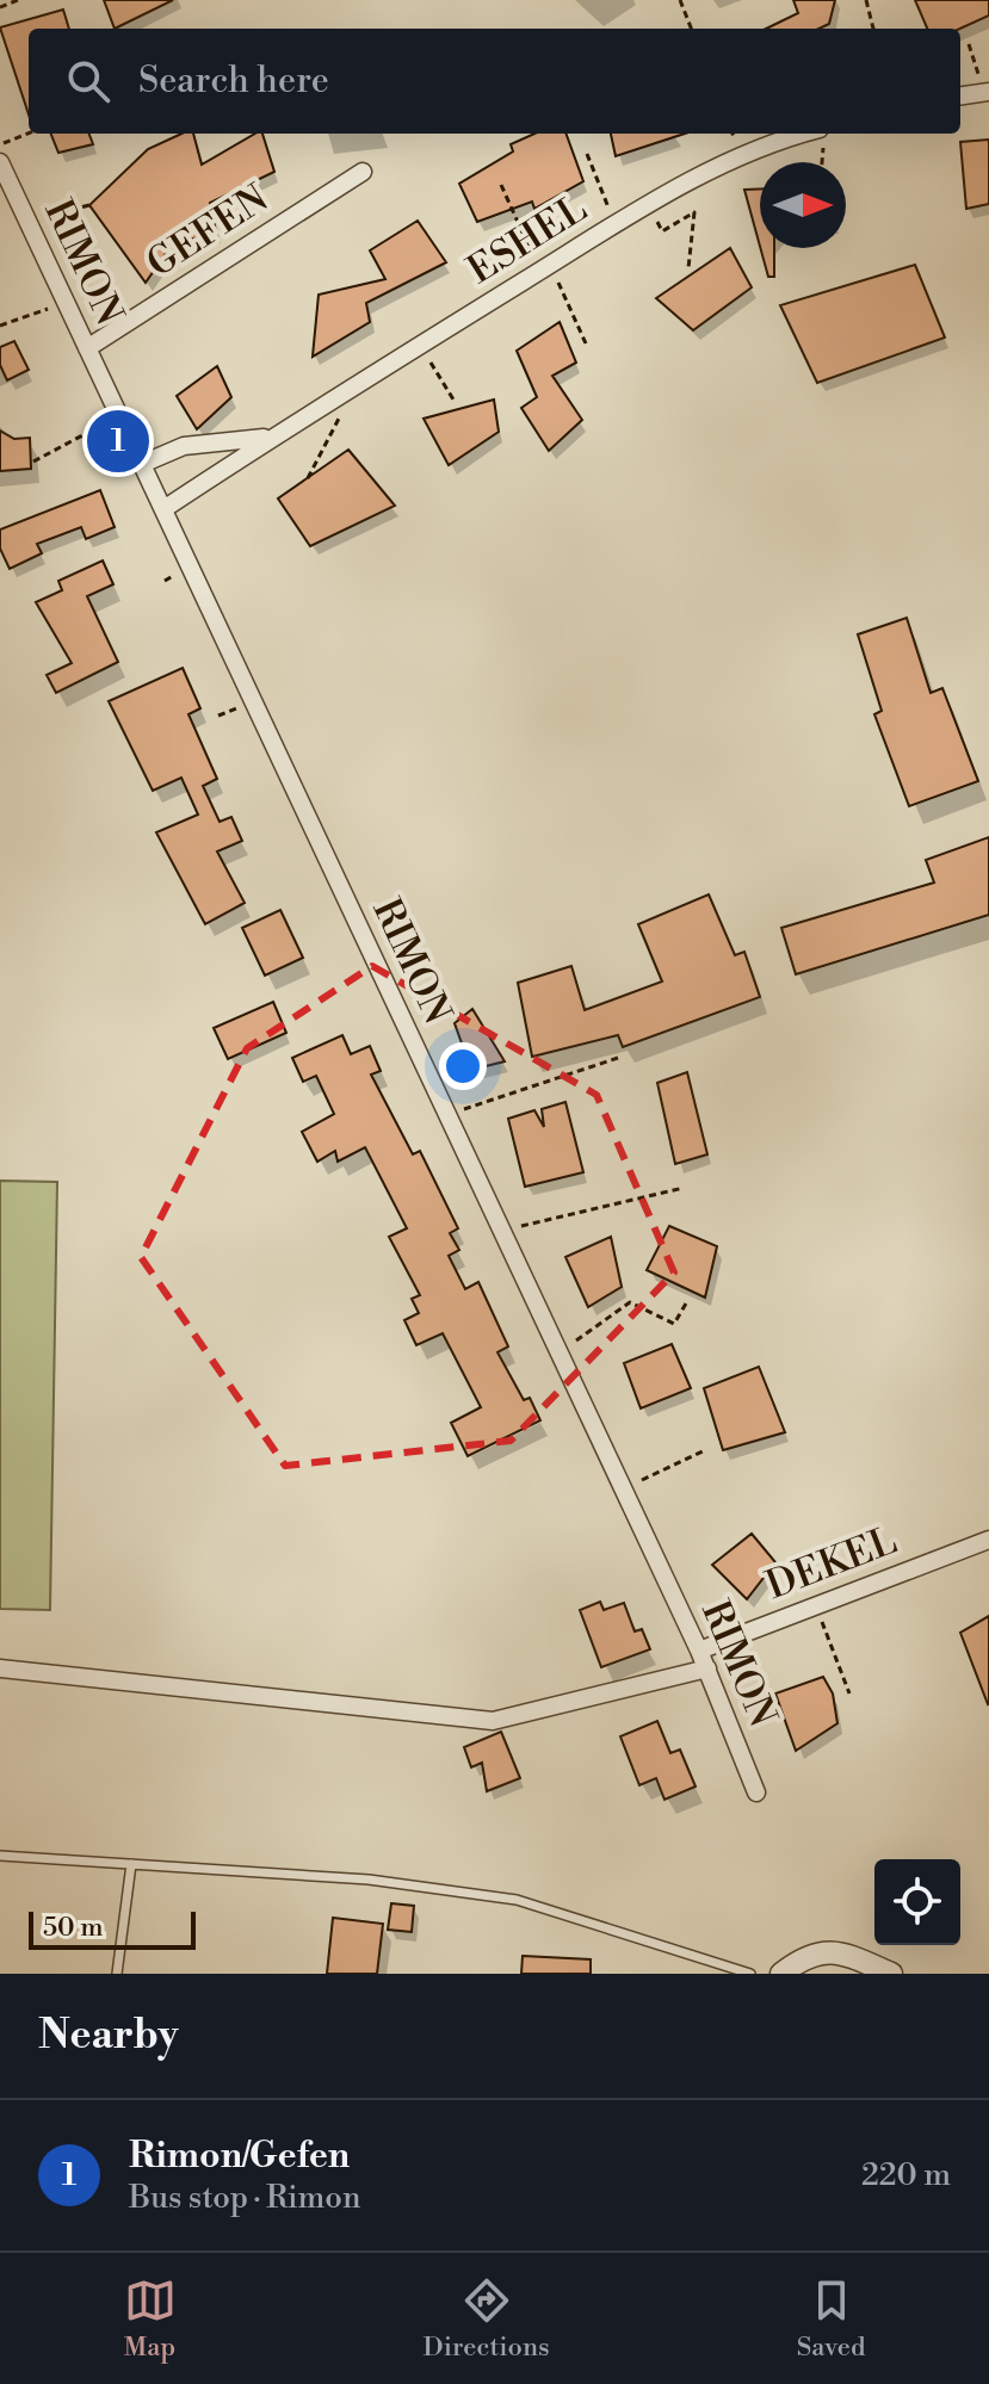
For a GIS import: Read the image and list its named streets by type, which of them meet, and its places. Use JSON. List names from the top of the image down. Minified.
{"streets":{"street":["GEFEN","ESHEL","RIMON","DEKEL"]},"crossings":[["GEFEN","RIMON"],["ESHEL","RIMON"],["RIMON","DEKEL"]],"scale_bar":"50 m","north":"right","page":{"search":"Search here","pins":"1","scale":"50 m","heading":"Nearby","list":[{"mark":"1","name":"Rimon/Gefen","note":"Bus stop · Rimon","value":"220 m"}],"nav":["Map","Directions","Saved"]}}
